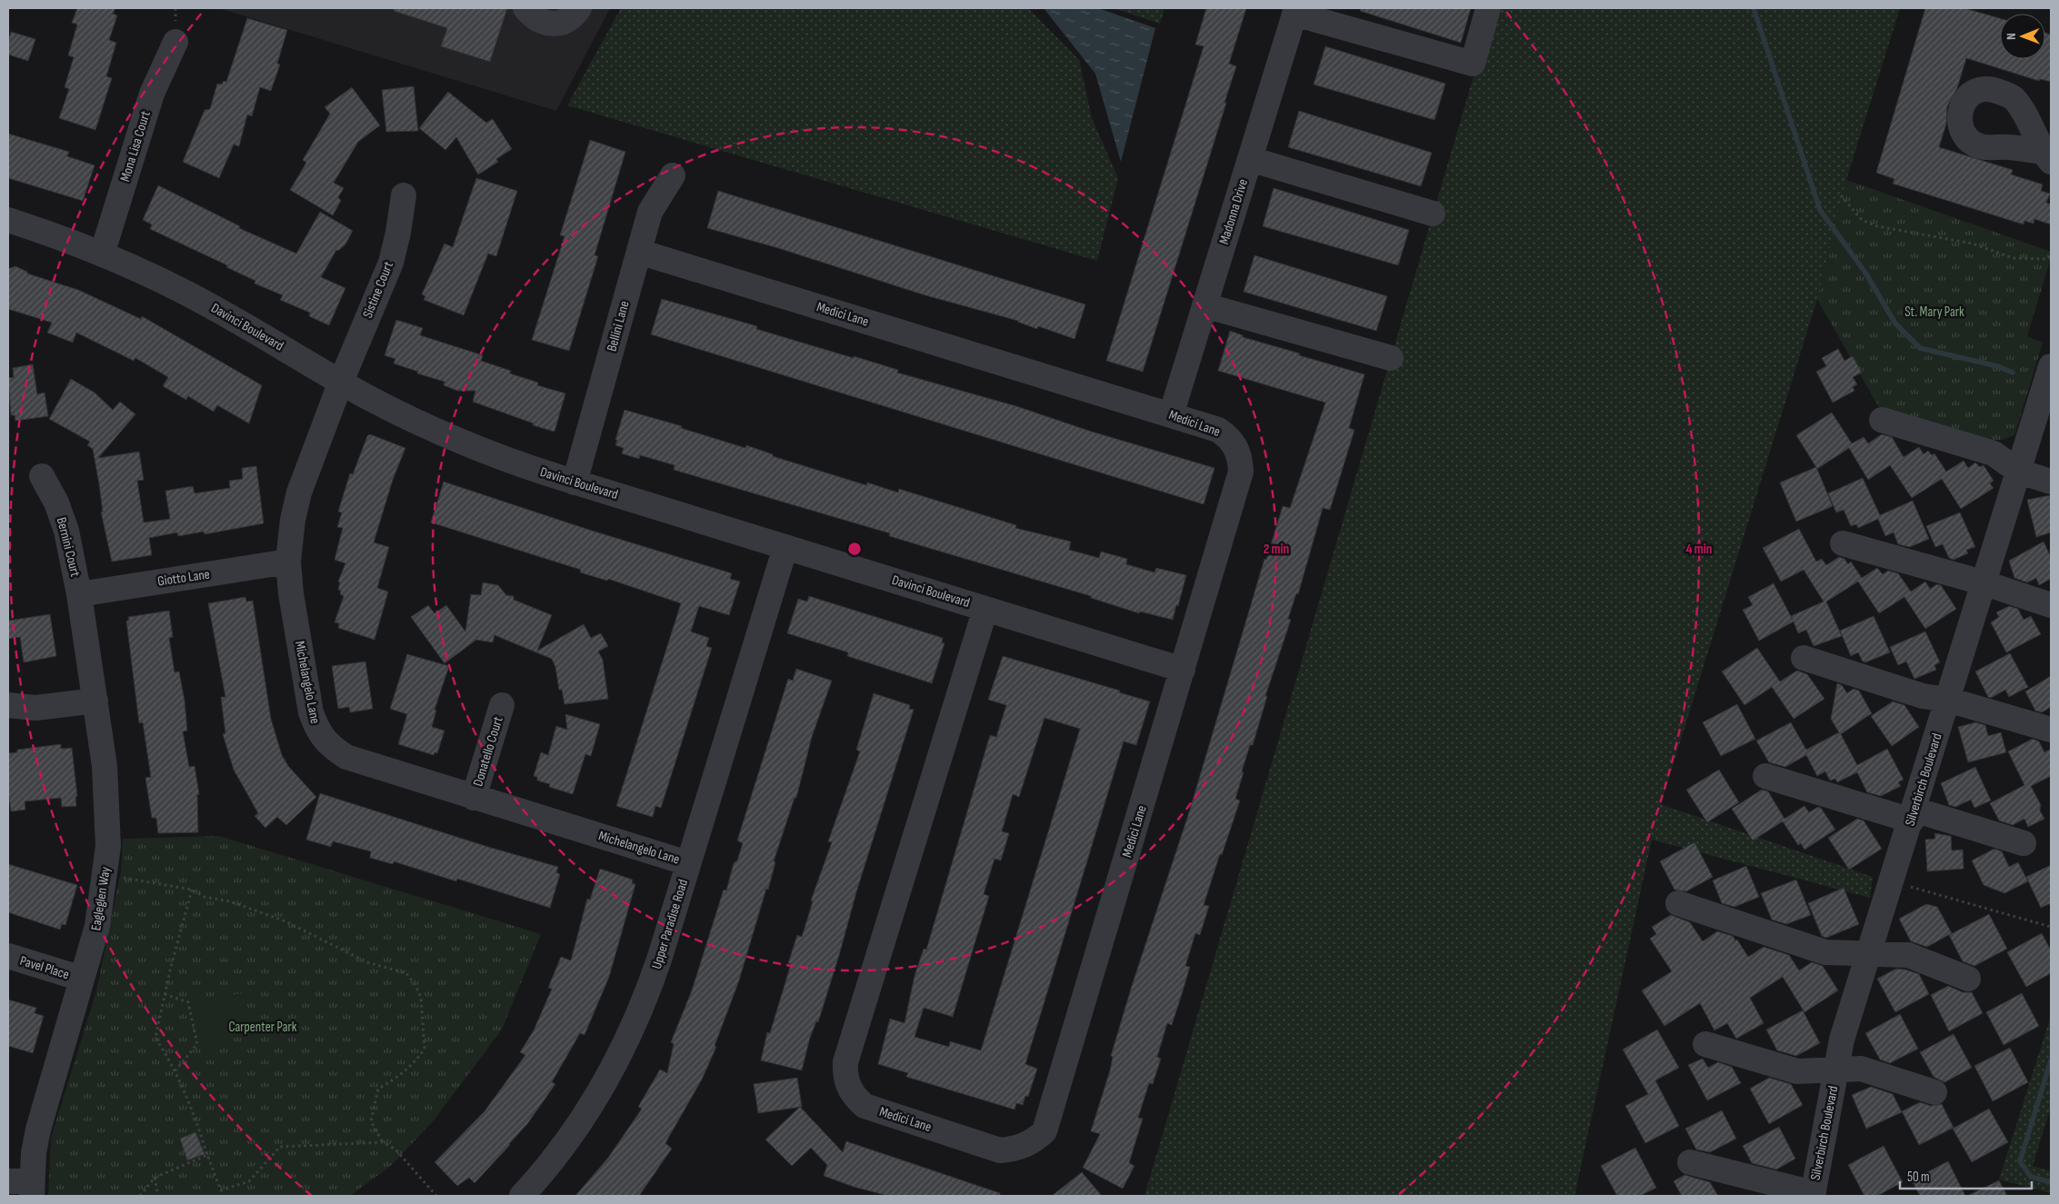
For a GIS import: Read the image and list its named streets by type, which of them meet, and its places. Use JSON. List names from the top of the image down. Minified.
{"streets":{"street":["Mona Lisa Court","Madonna Drive","Sistine Court","Medici Lane","Bellini Lane","Davinci Boulevard","Bernini Court","Giotto Lane","Michelangelo Lane","Donatello Court","Silverbirch Boulevard","Eagleglen Way","Upper Paradise Road","Pavel Place"]},"crossings":[["Mona Lisa Court","Davinci Boulevard"],["Madonna Drive","Medici Lane"],["Sistine Court","Davinci Boulevard"],["Sistine Court","Michelangelo Lane"],["Medici Lane","Bellini Lane"],["Medici Lane","Davinci Boulevard"],["Bellini Lane","Davinci Boulevard"],["Davinci Boulevard","Michelangelo Lane"],["Davinci Boulevard","Upper Paradise Road"],["Bernini Court","Giotto Lane"],["Bernini Court","Eagleglen Way"],["Giotto Lane","Michelangelo Lane"],["Giotto Lane","Eagleglen Way"],["Michelangelo Lane","Donatello Court"],["Michelangelo Lane","Upper Paradise Road"],["Eagleglen Way","Pavel Place"]],"parks":["St. Mary Park","Carpenter Park"],"scale_bar":"50 m","north":"left","rings":["2 min","4 min"]}
